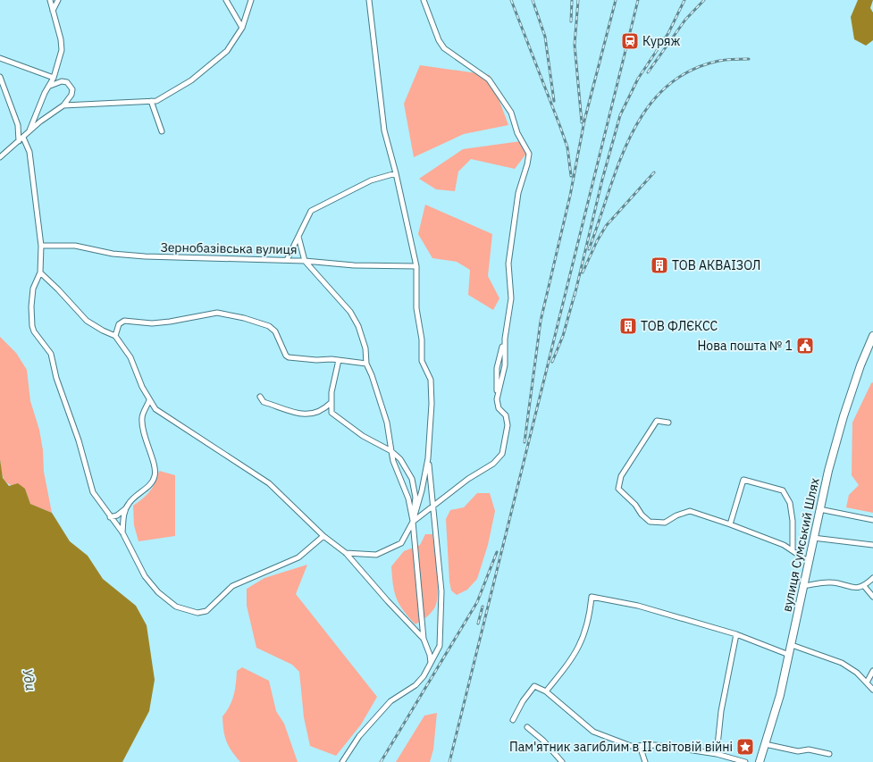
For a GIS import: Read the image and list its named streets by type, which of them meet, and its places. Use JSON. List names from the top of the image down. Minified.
{"streets":{"main road":["вулиця Сумський Шлях"],"street":["Зернобазівська вулиця"]},"water":["Уди"],"places":{"station":["Куряж"],"building":["ТОВ АКВАІЗОЛ","ТОВ ФЛЄКСС"],"public building":["Нова пошта № 1"],"place":["Пам'ятник загиблим в II світовій війні"]}}
